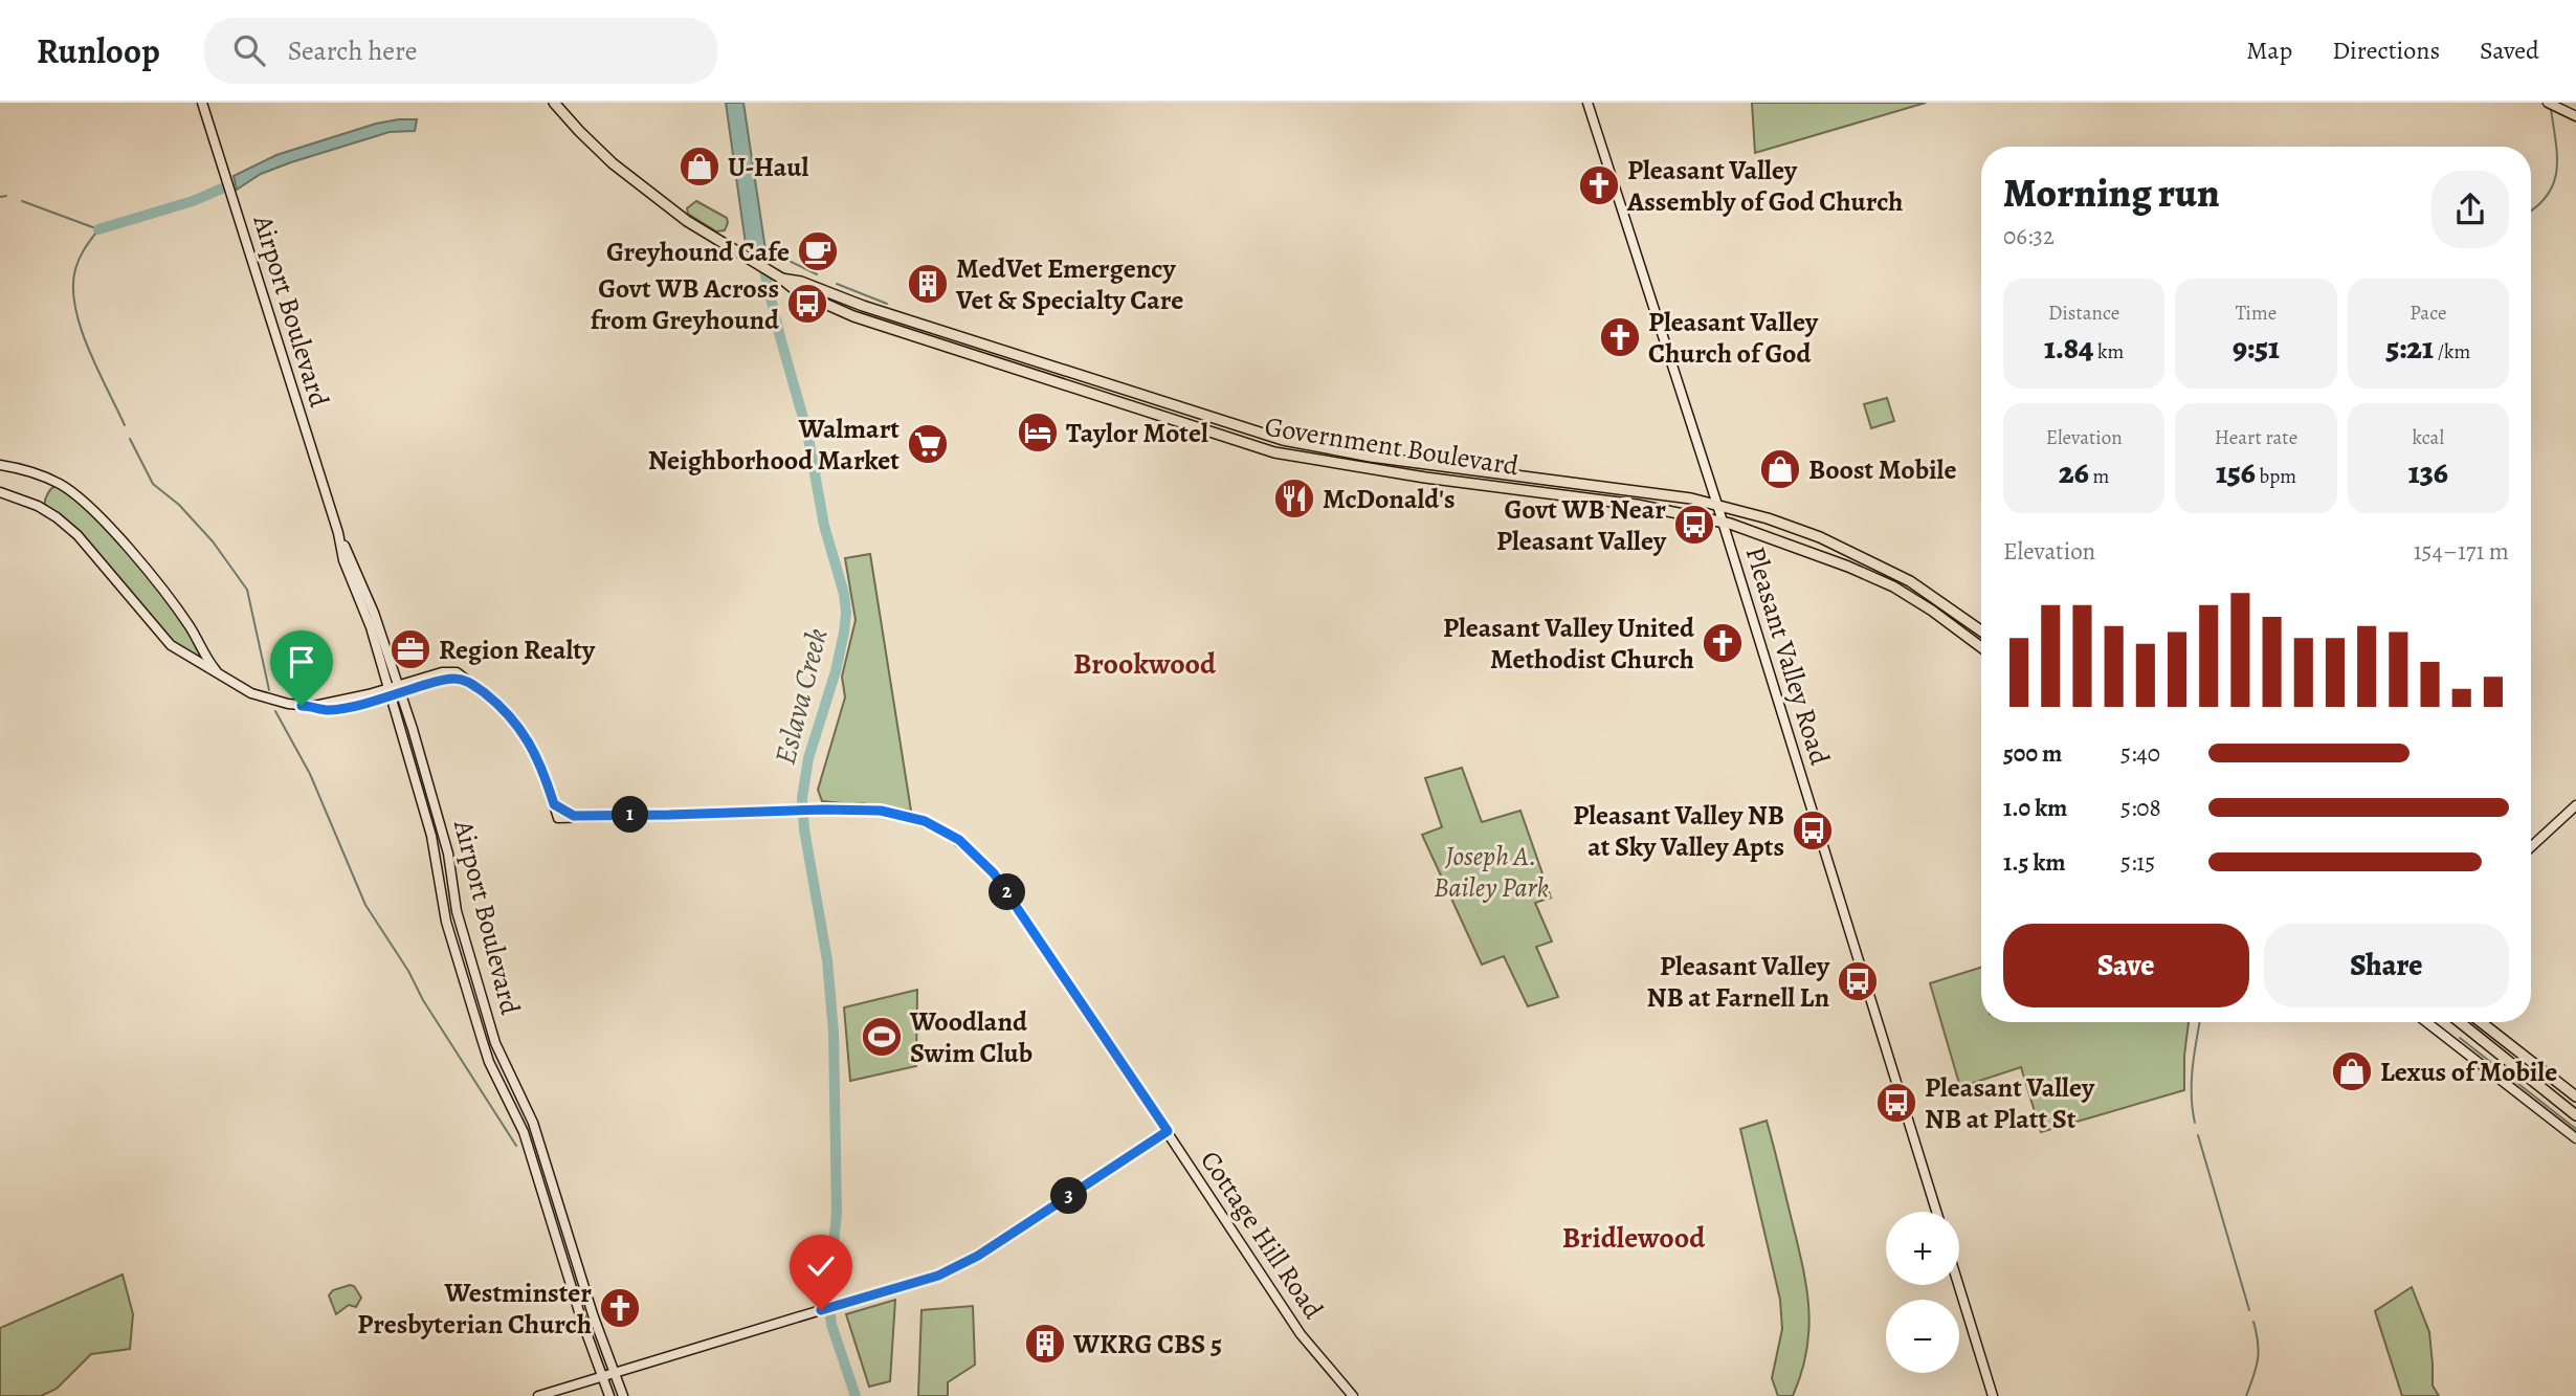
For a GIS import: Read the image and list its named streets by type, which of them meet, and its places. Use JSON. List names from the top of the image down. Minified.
{"streets":{"main road":["Government Boulevard"],"street":["Airport Boulevard","Pleasant Valley Road","Cottage Hill Road"]},"crossings":[["Government Boulevard","Pleasant Valley Road"]],"districts":["Brookwood","Bridlewood"],"water":["Eslava Creek"],"parks":["Joseph A. Bailey Park"],"places":{"shop":["U-Haul","Boost Mobile","Lexus of Mobile"],"church":["Pleasant Valley Assembly of God Church","Pleasant Valley Church of God","Pleasant Valley United Methodist Church","Westminster Presbyterian Church"],"cafe":["Greyhound Cafe"],"building":["MedVet Emergency Vet & Specialty Care","WKRG CBS 5"],"bus stop":["Govt WB Across from Greyhound","Govt WB Near Pleasant Valley","Pleasant Valley NB at Sky Valley Apts","Pleasant Valley NB at Farnell Ln","Pleasant Valley NB at Platt St"],"hotel":["Taylor Motel"],"supermarket":["Walmart Neighborhood Market"],"restaurant":["McDonald's"],"office":["Region Realty"],"sports":["Woodland Swim Club"]},"page":{"header":"Runloop","search":"Search here","nav":["Map","Directions","Saved"],"heading":["Morning run","06:32"],"stats":[["Distance","1.84 km"],["Time","9:51"],["Pace","5:21 /km"],["Elevation","26 m"],["Heart rate","156 bpm"],["kcal","136"]],"chart":["Elevation","154–171 m"],"list":[{"name":"500 m","note":"5:40"},{"name":"1.0 km","note":"5:08"},{"name":"1.5 km","note":"5:15"}],"pins":["1","2","3"],"buttons":["Save","Share"],"map_buttons":["+","−"]}}
